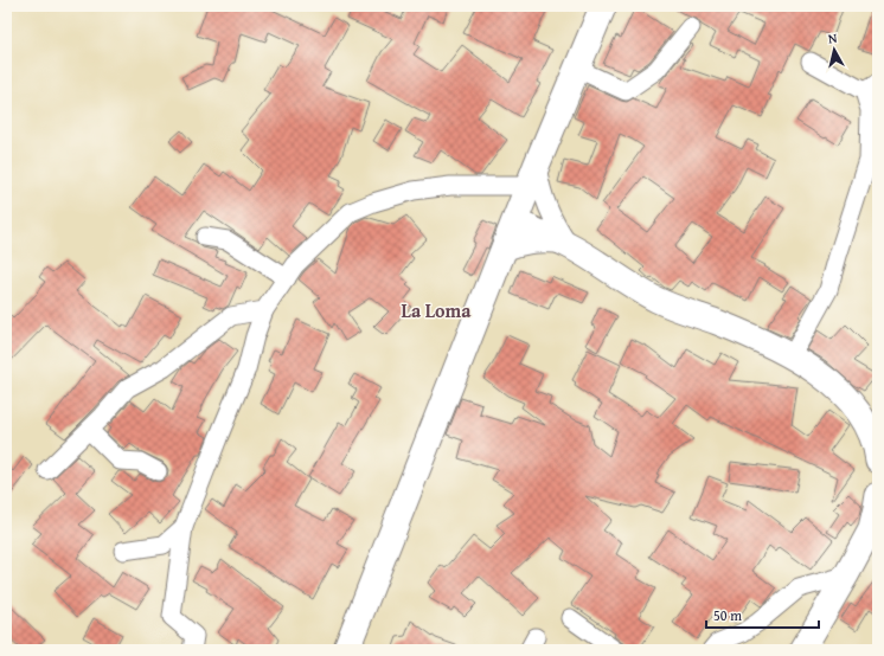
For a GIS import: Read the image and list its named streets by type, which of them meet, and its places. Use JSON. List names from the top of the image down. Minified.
{"districts":["La Loma"],"scale_bar":"50 m","north":"top"}
